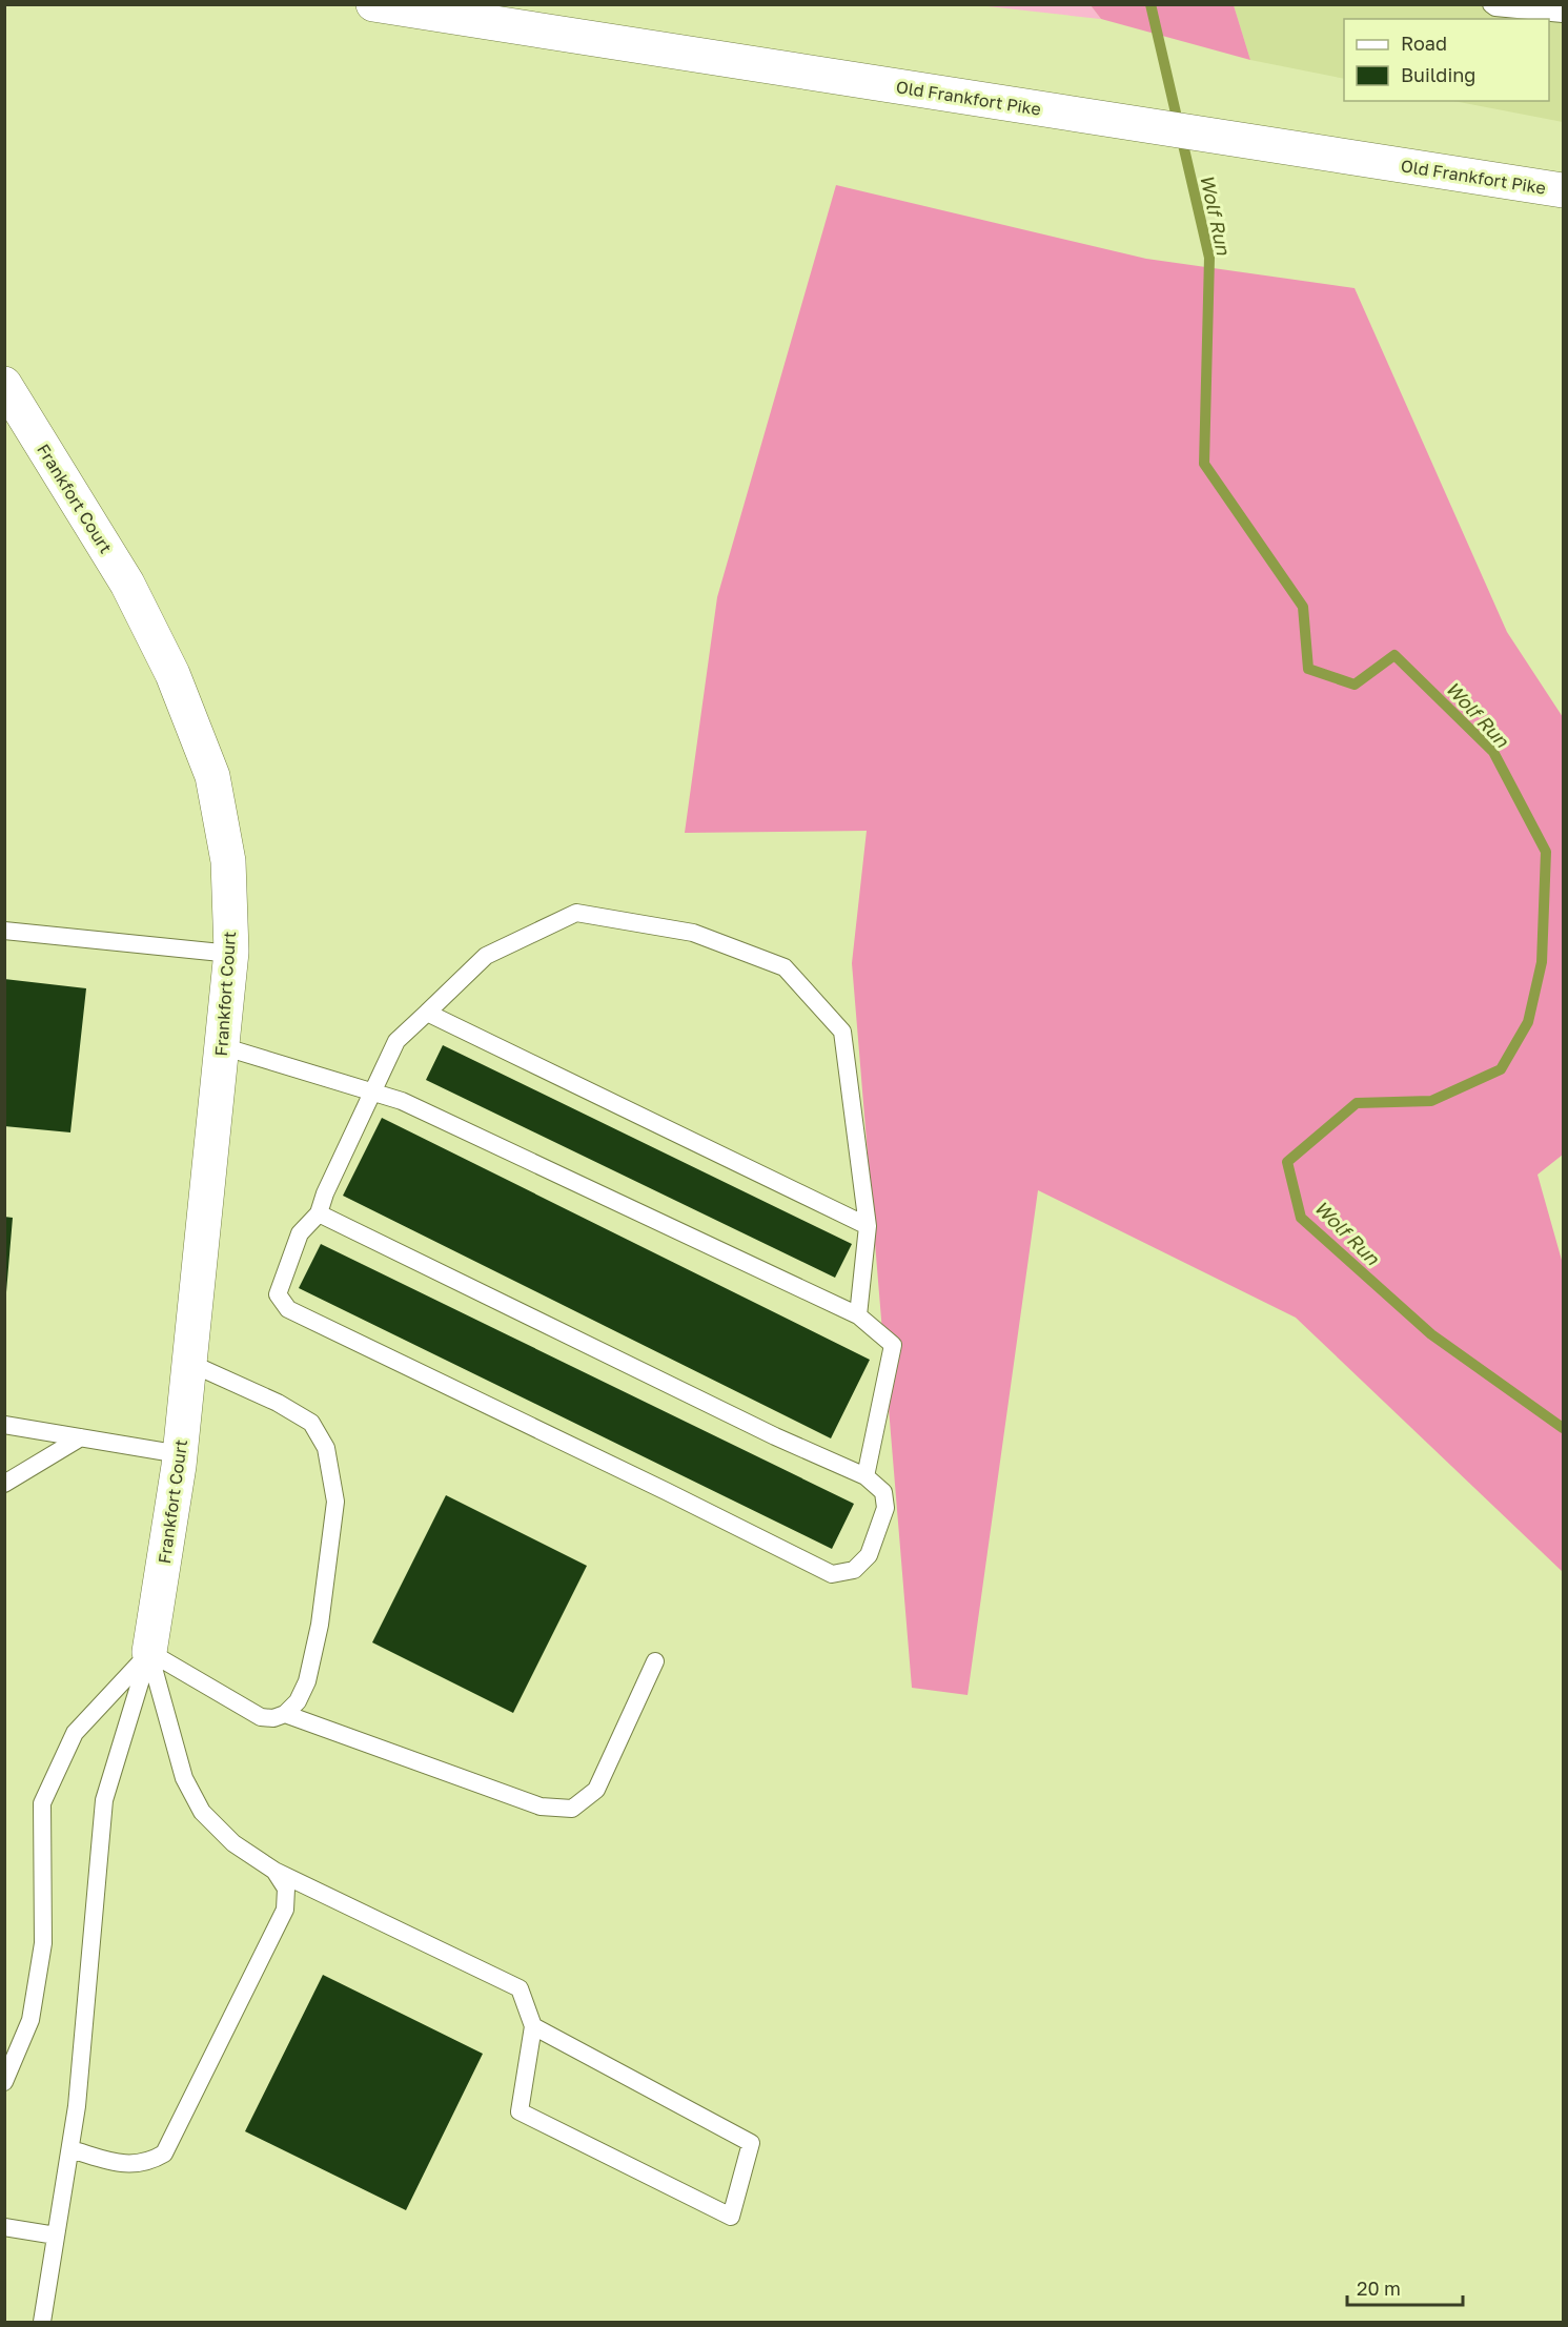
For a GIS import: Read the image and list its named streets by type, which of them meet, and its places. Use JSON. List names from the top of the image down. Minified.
{"streets":{"street":["Old Frankfort Pike","Frankfort Court"]},"water":["Wolf Run"],"legend":["Road","Building"],"scale_bar":"20 m"}
